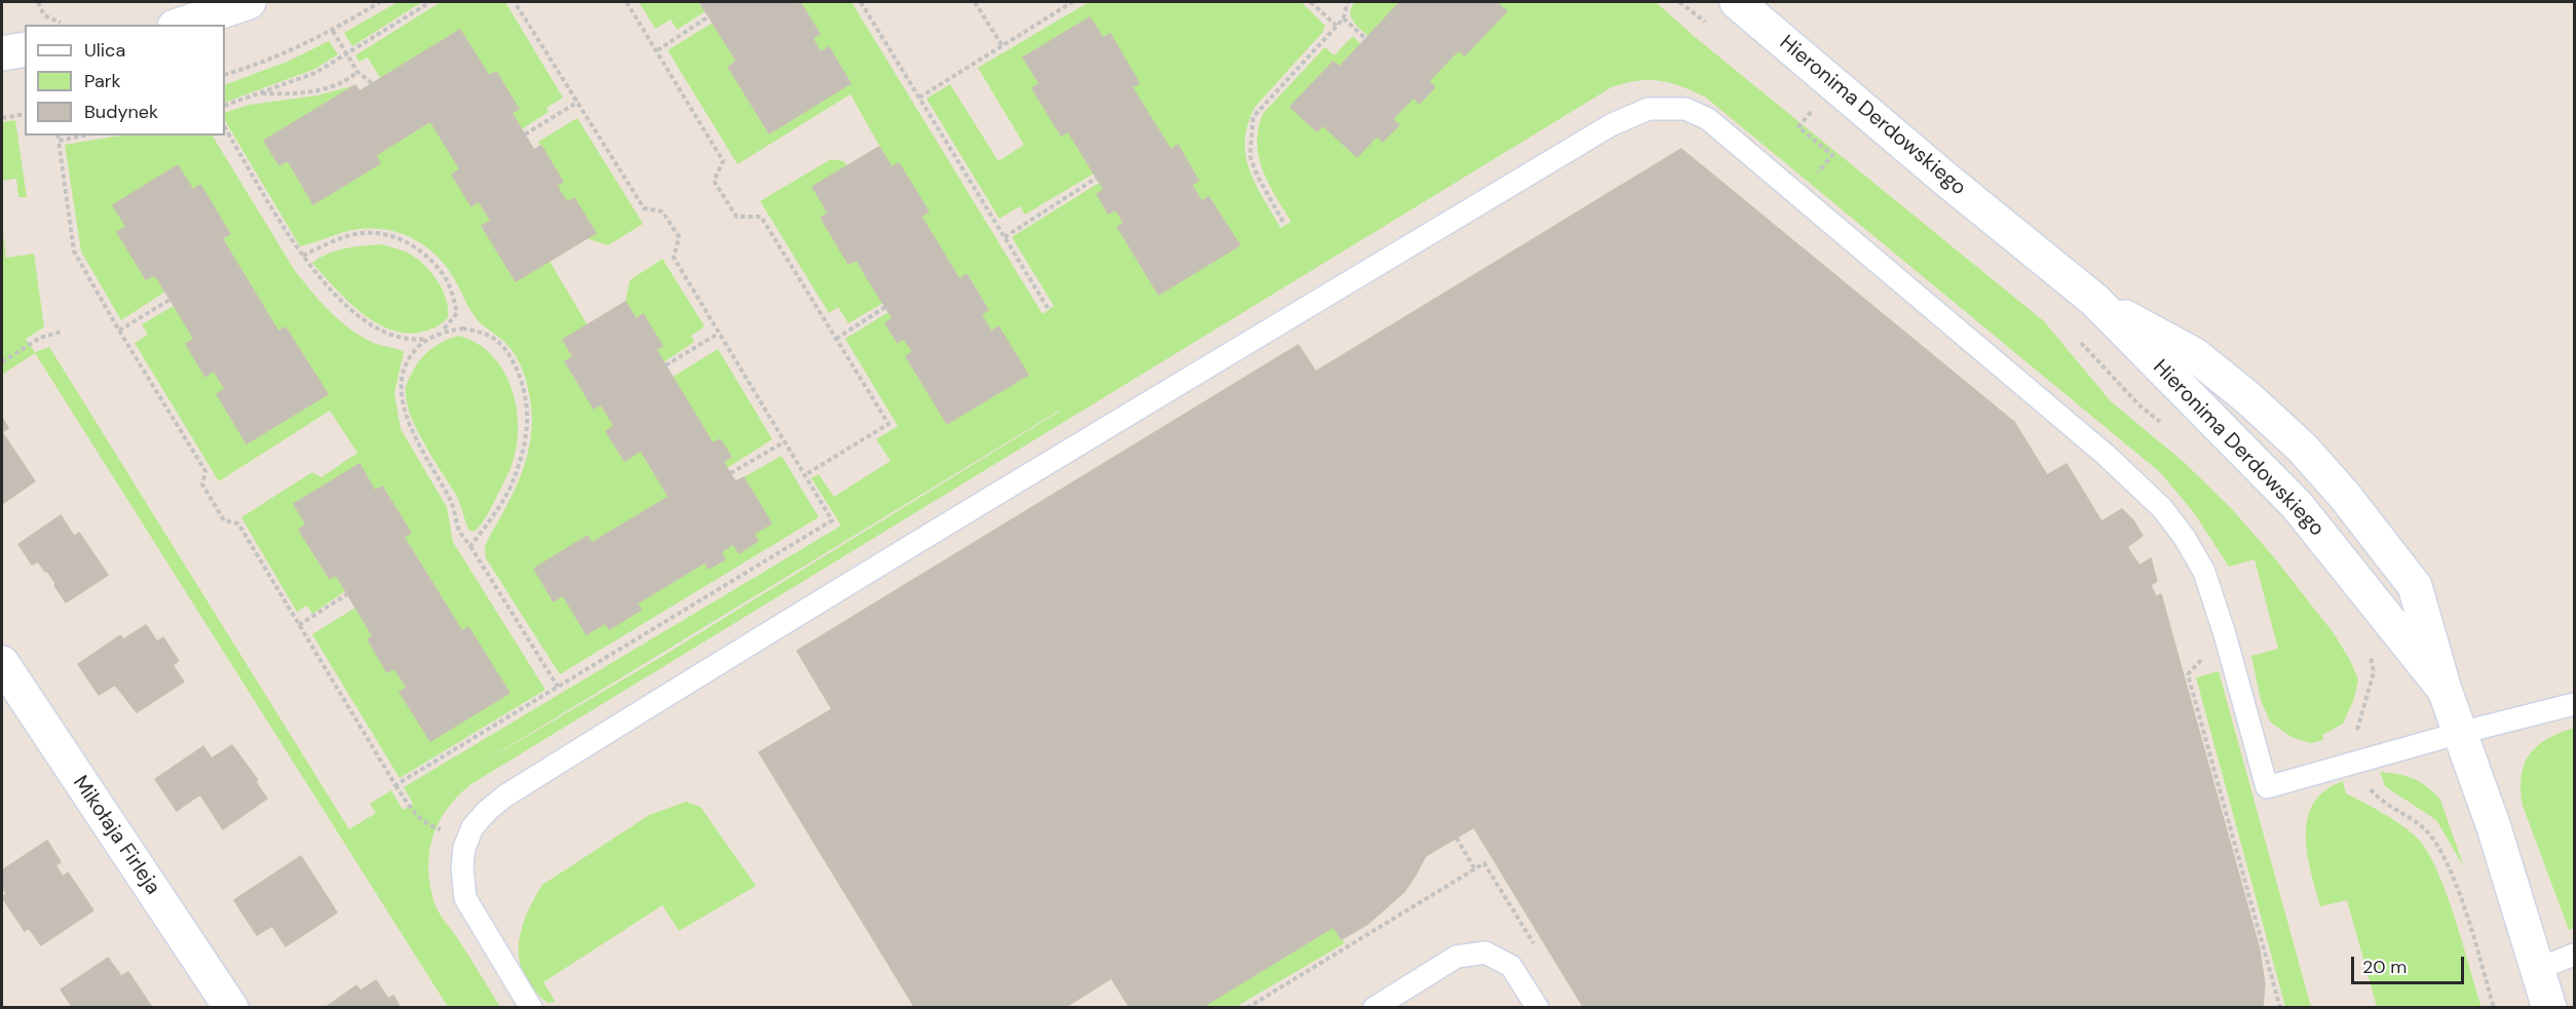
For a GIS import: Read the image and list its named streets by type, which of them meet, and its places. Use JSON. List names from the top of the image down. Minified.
{"streets":{"main road":["Hieronima Derdowskiego","Mikołaja Firleja"]},"legend":["Ulica","Park","Budynek"],"scale_bar":"20 m"}
